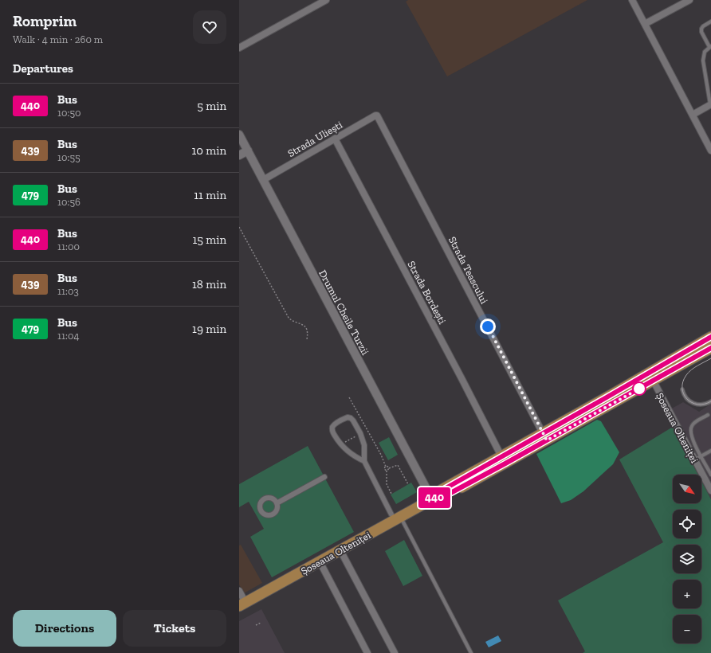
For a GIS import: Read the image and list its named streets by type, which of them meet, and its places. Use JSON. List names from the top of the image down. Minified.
{"streets":{"main road":["Șoseaua Olteniței"],"street":["Strada Uliești","Strada Teascului","Strada Bordești","Drumul Cheile Turzii"]},"crossings":[["Strada Uliești","Strada Teascului"],["Strada Uliești","Strada Bordești"],["Strada Uliești","Drumul Cheile Turzii"],["Strada Teascului","Șoseaua Olteniței"],["Strada Bordești","Șoseaua Olteniței"],["Drumul Cheile Turzii","Șoseaua Olteniței"]],"lines":["bus line 440"],"north":"bottom right","page":{"heading":[["Romprim","Walk · 4 min · 260 m"],"Departures"],"on_map":"440","list":[{"mark":"440","name":"Bus","note":"10:50","value":"5 min"},{"mark":"439","name":"Bus","note":"10:55","value":"10 min"},{"mark":"479","name":"Bus","note":"10:56","value":"11 min"},{"mark":"440","name":"Bus","note":"11:00","value":"15 min"},{"mark":"439","name":"Bus","note":"11:03","value":"18 min"},{"mark":"479","name":"Bus","note":"11:04","value":"19 min"}],"map_buttons":["+","−"],"buttons":["Directions","Tickets"]}}
